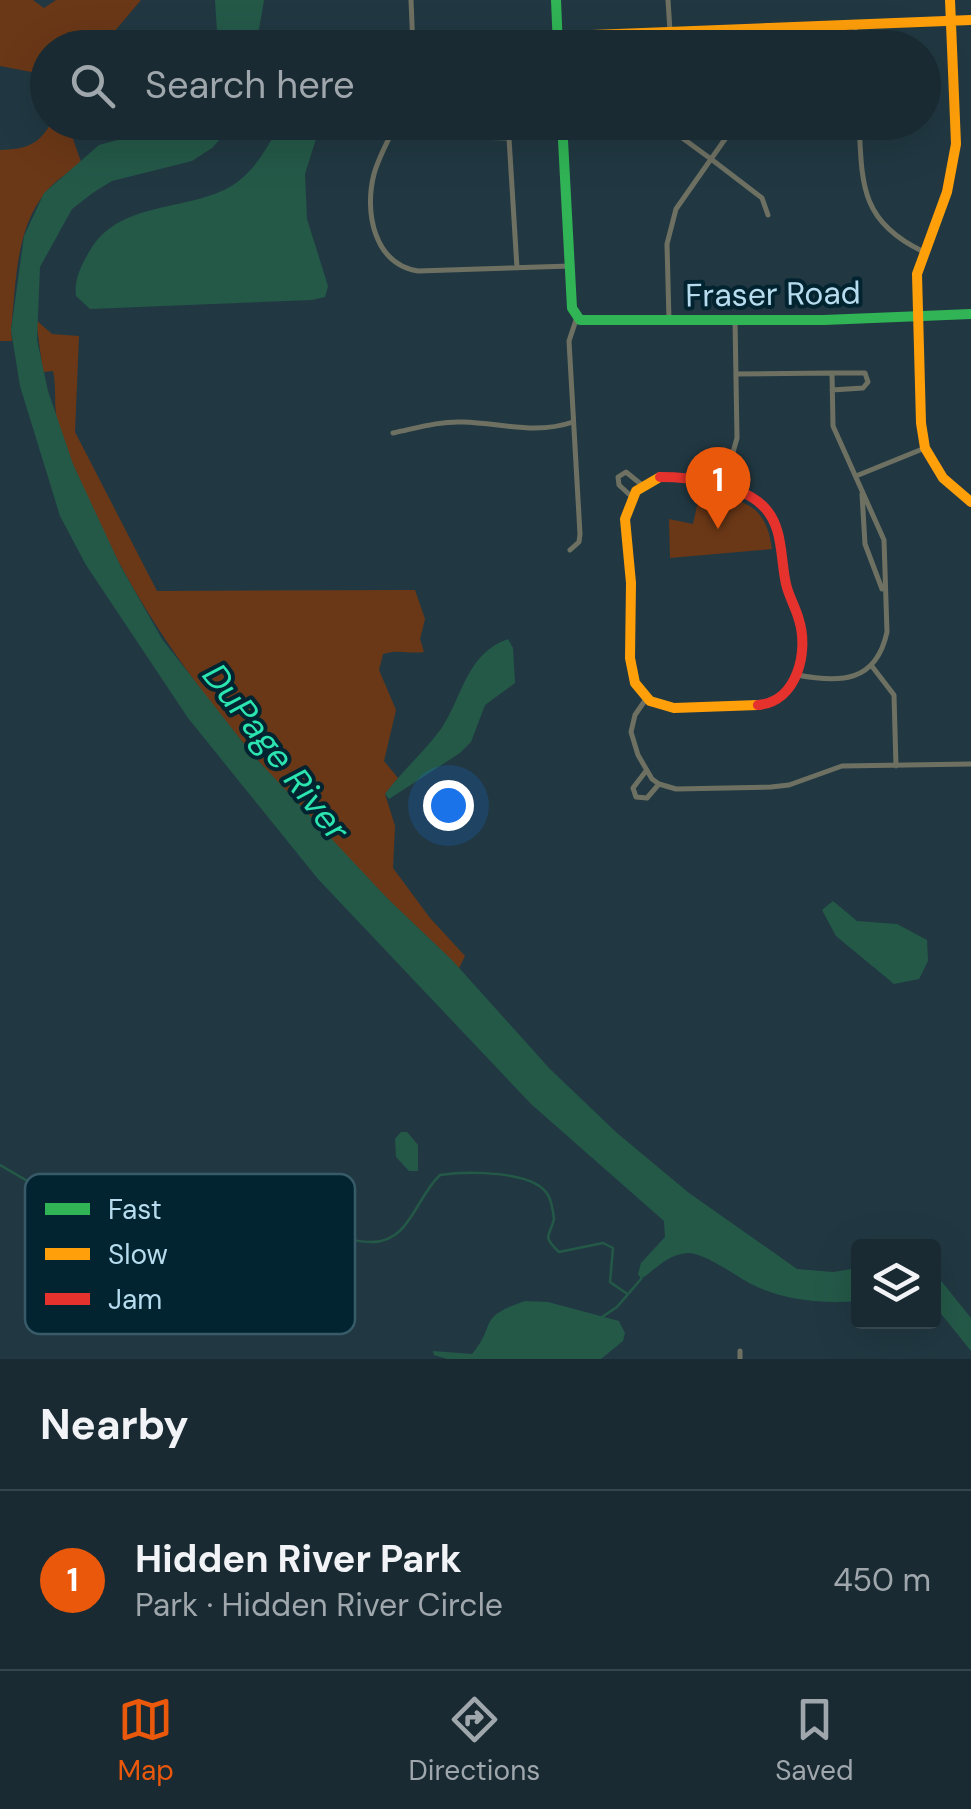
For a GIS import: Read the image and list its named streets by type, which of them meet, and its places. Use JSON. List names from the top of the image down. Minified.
{"streets":{"street":["Fraser Road"]},"water":["DuPage River"],"legend":["Fast","Slow","Jam"],"page":{"search":"Search here","pins":"1","heading":"Nearby","list":[{"mark":"1","name":"Hidden River Park","note":"Park · Hidden River Circle","value":"450 m"}],"nav":["Map","Directions","Saved"]}}
